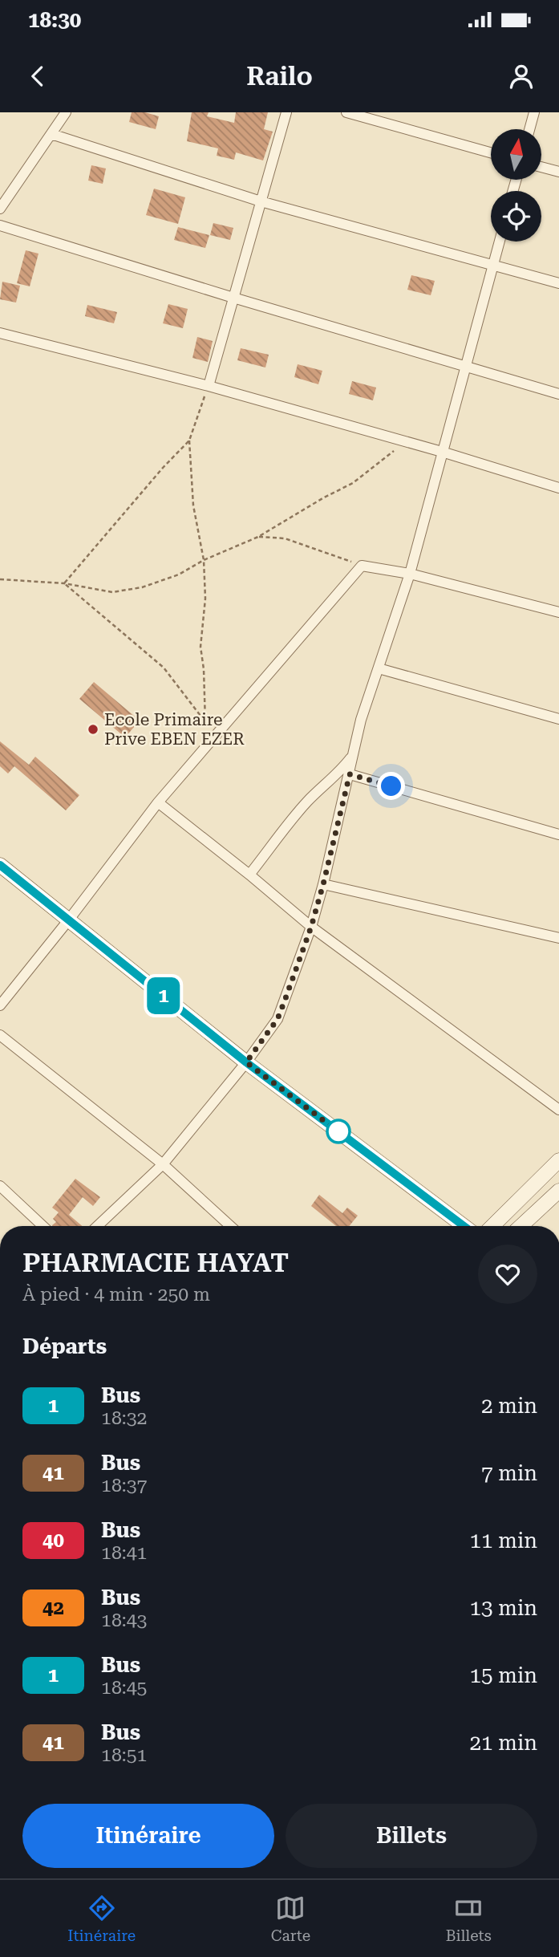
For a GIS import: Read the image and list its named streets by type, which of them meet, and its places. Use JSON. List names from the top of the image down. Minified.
{"places":["Ecole Primaire Prive EBEN EZER"],"lines":["bus line 1"],"north":"top","page":{"status":"18:30","header":"Railo","on_map":"1","heading":[["PHARMACIE HAYAT","À pied · 4 min · 250 m"],"Départs"],"list":[{"mark":"1","name":"Bus","note":"18:32","value":"2 min"},{"mark":"41","name":"Bus","note":"18:37","value":"7 min"},{"mark":"40","name":"Bus","note":"18:41","value":"11 min"},{"mark":"42","name":"Bus","note":"18:43","value":"13 min"},{"mark":"1","name":"Bus","note":"18:45","value":"15 min"},{"mark":"41","name":"Bus","note":"18:51","value":"21 min"}],"buttons":["Itinéraire","Billets"],"tabs":["Itinéraire","Carte","Billets"]}}
